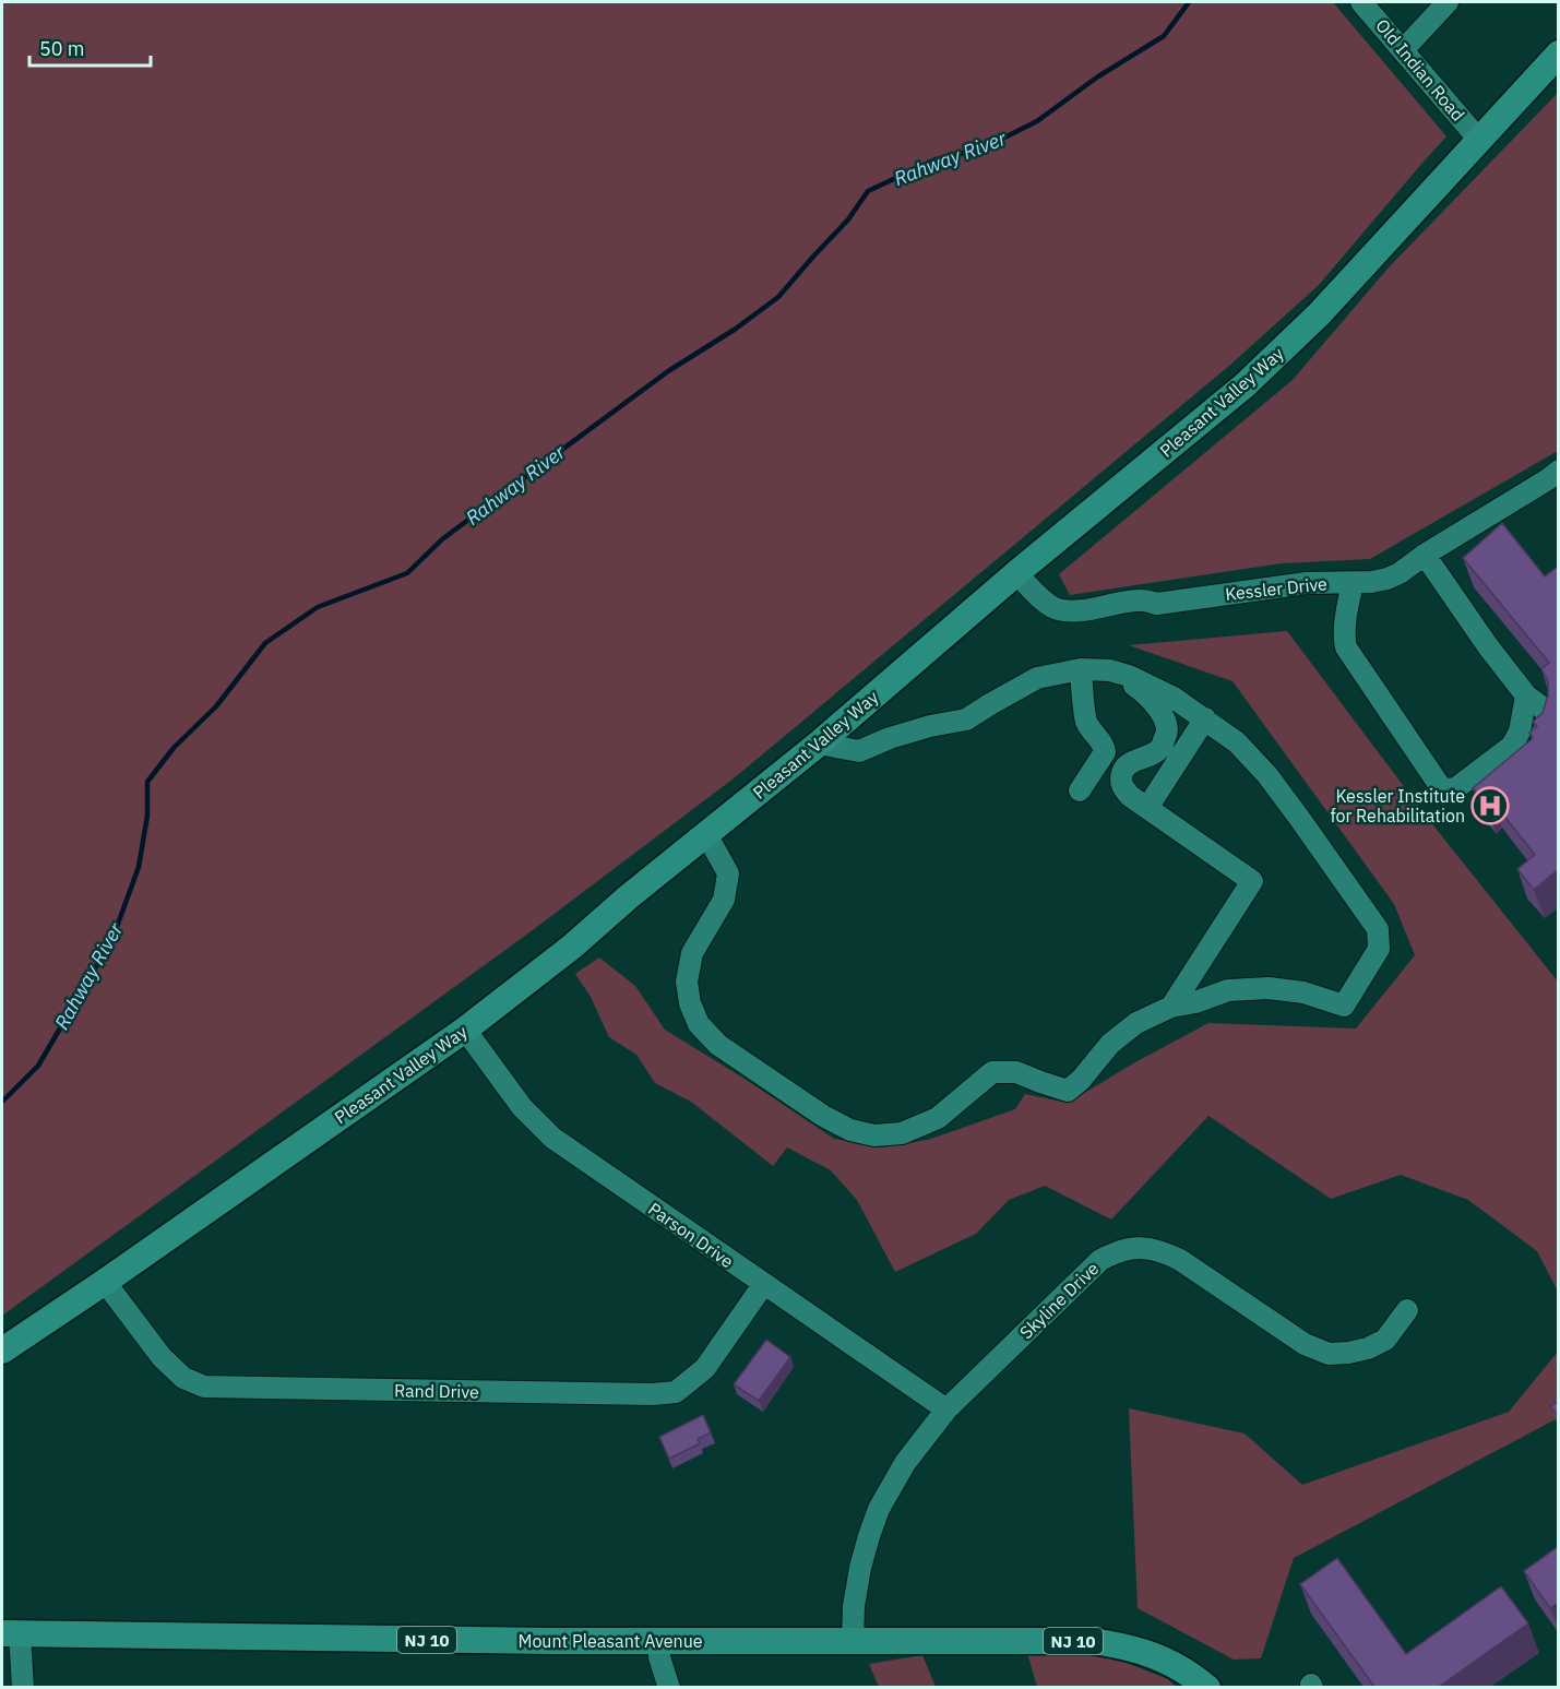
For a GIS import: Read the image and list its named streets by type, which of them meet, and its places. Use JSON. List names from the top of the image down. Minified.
{"streets":{"main road":["Pleasant Valley Way","NJ 10","Mount Pleasant Avenue"],"street":["Old Indian Road","Kessler Drive","Parson Drive","Skyline Drive","Rand Drive"]},"crossings":[["Old Indian Road","Pleasant Valley Way"],["Pleasant Valley Way","Kessler Drive"],["Pleasant Valley Way","Parson Drive"],["Pleasant Valley Way","Rand Drive"],["Parson Drive","Skyline Drive"],["Parson Drive","Rand Drive"],["Skyline Drive","Mount Pleasant Avenue"]],"water":["Rahway River"],"places":{"hospital":["Kessler Institute for Rehabilitation"]},"scale_bar":"50 m"}
